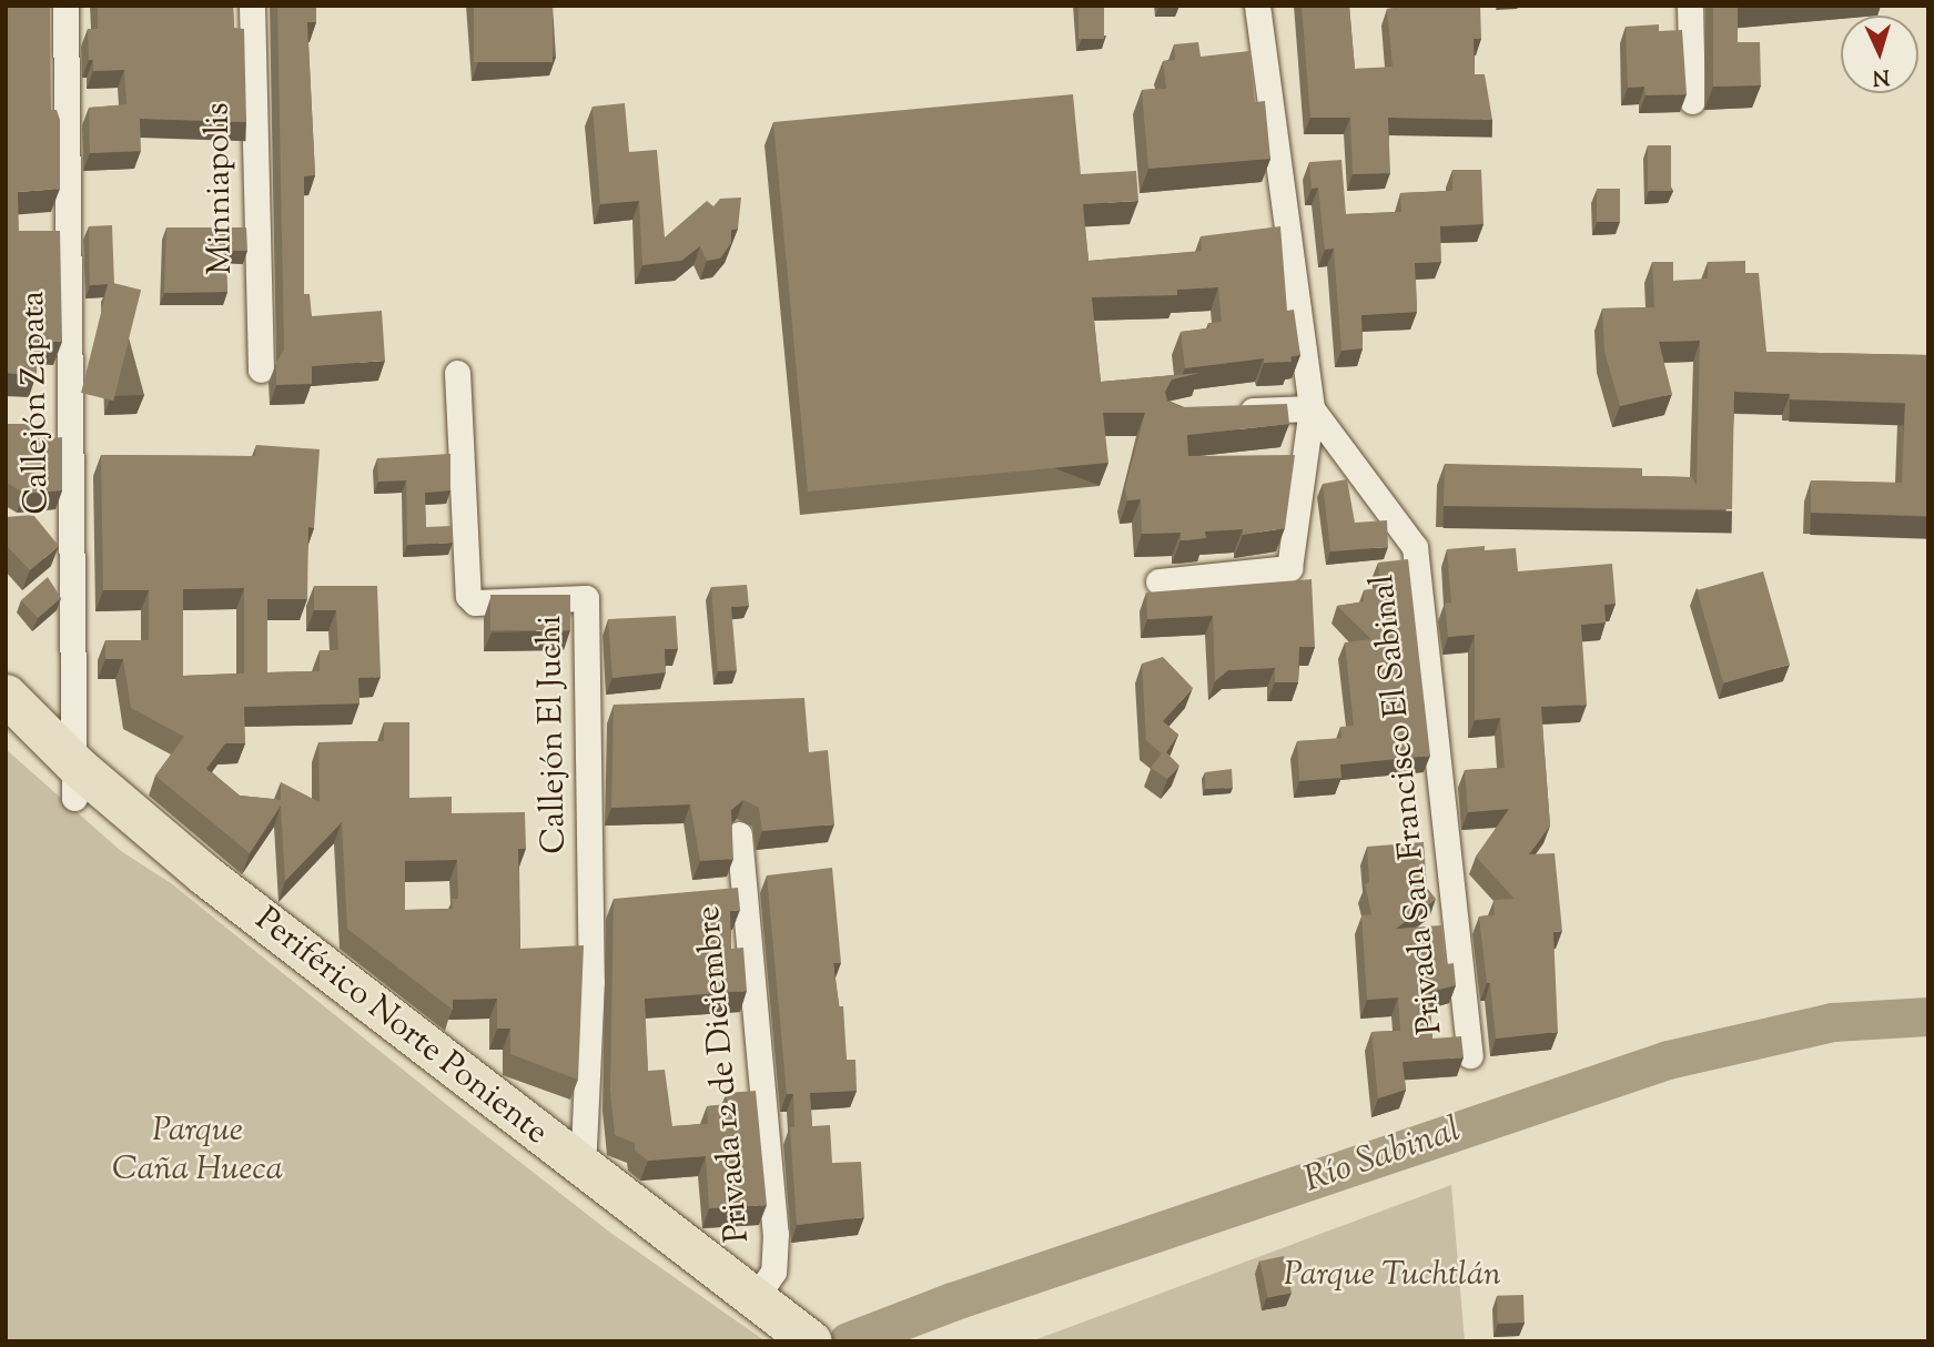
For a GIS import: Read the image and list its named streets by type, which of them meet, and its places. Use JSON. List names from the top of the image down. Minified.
{"streets":{"main road":["Periférico Norte Poniente"],"street":["Minniapolis","Callejón Zapata","Callejón El Juchi","Privada San Francisco El Sabinal","Privada 12 de Diciembre"]},"crossings":[["Callejón Zapata","Periférico Norte Poniente"],["Callejón El Juchi","Periférico Norte Poniente"],["Periférico Norte Poniente","Privada 12 de Diciembre"]],"water":["Río Sabinal"],"parks":["Parque Caña Hueca","Parque Tuchtlán"],"north":"bottom"}
